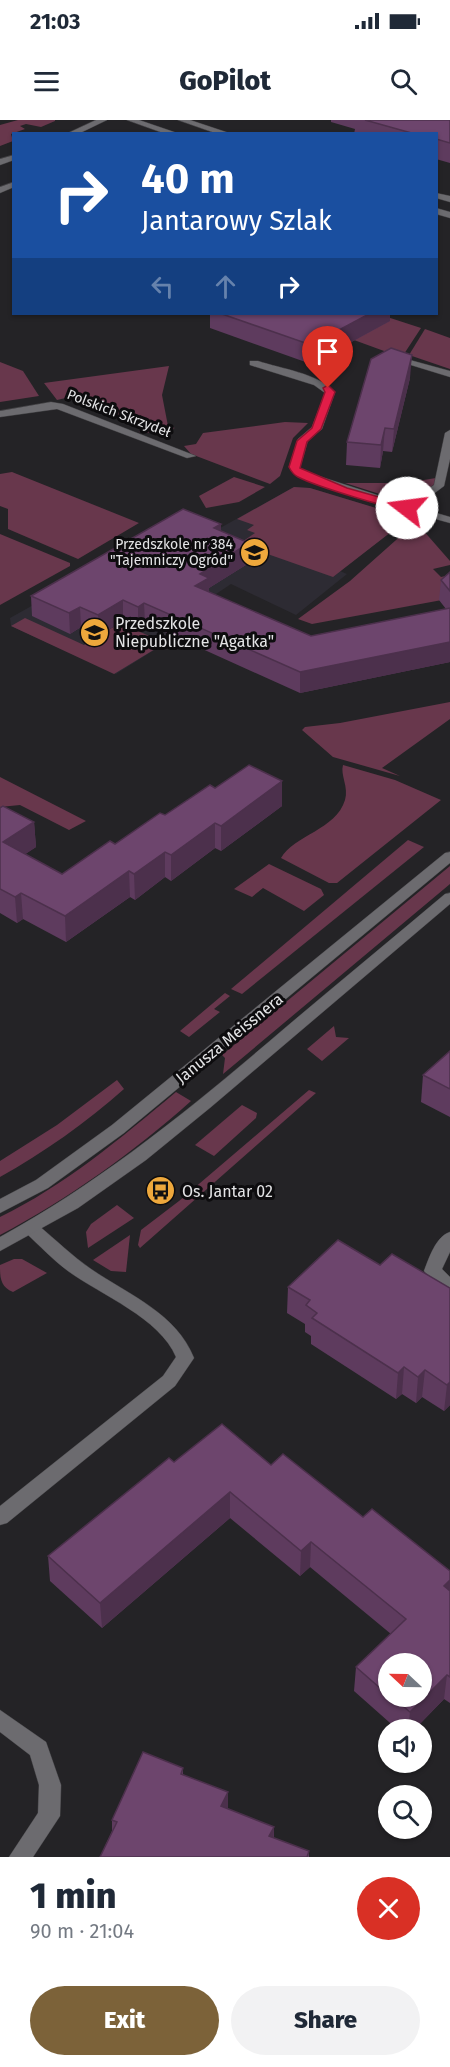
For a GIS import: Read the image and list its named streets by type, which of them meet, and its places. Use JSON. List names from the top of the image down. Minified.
{"streets":{"street":["Polskich Skrzydeł","Janusza Meissnera"]},"places":{"school or university":["Przedszkole nr 384 \"Tajemniczy Ogród\"","Przedszkole Niepubliczne \"Agatka\""],"bus stop":["Os. Jantar 02"]},"north":"left","page":{"status":"21:03","header":"GoPilot","turn":["40 m","Jantarowy Szlak"],"heading":["1 min","90 m · 21:04"],"buttons":["Exit","Share"]}}
